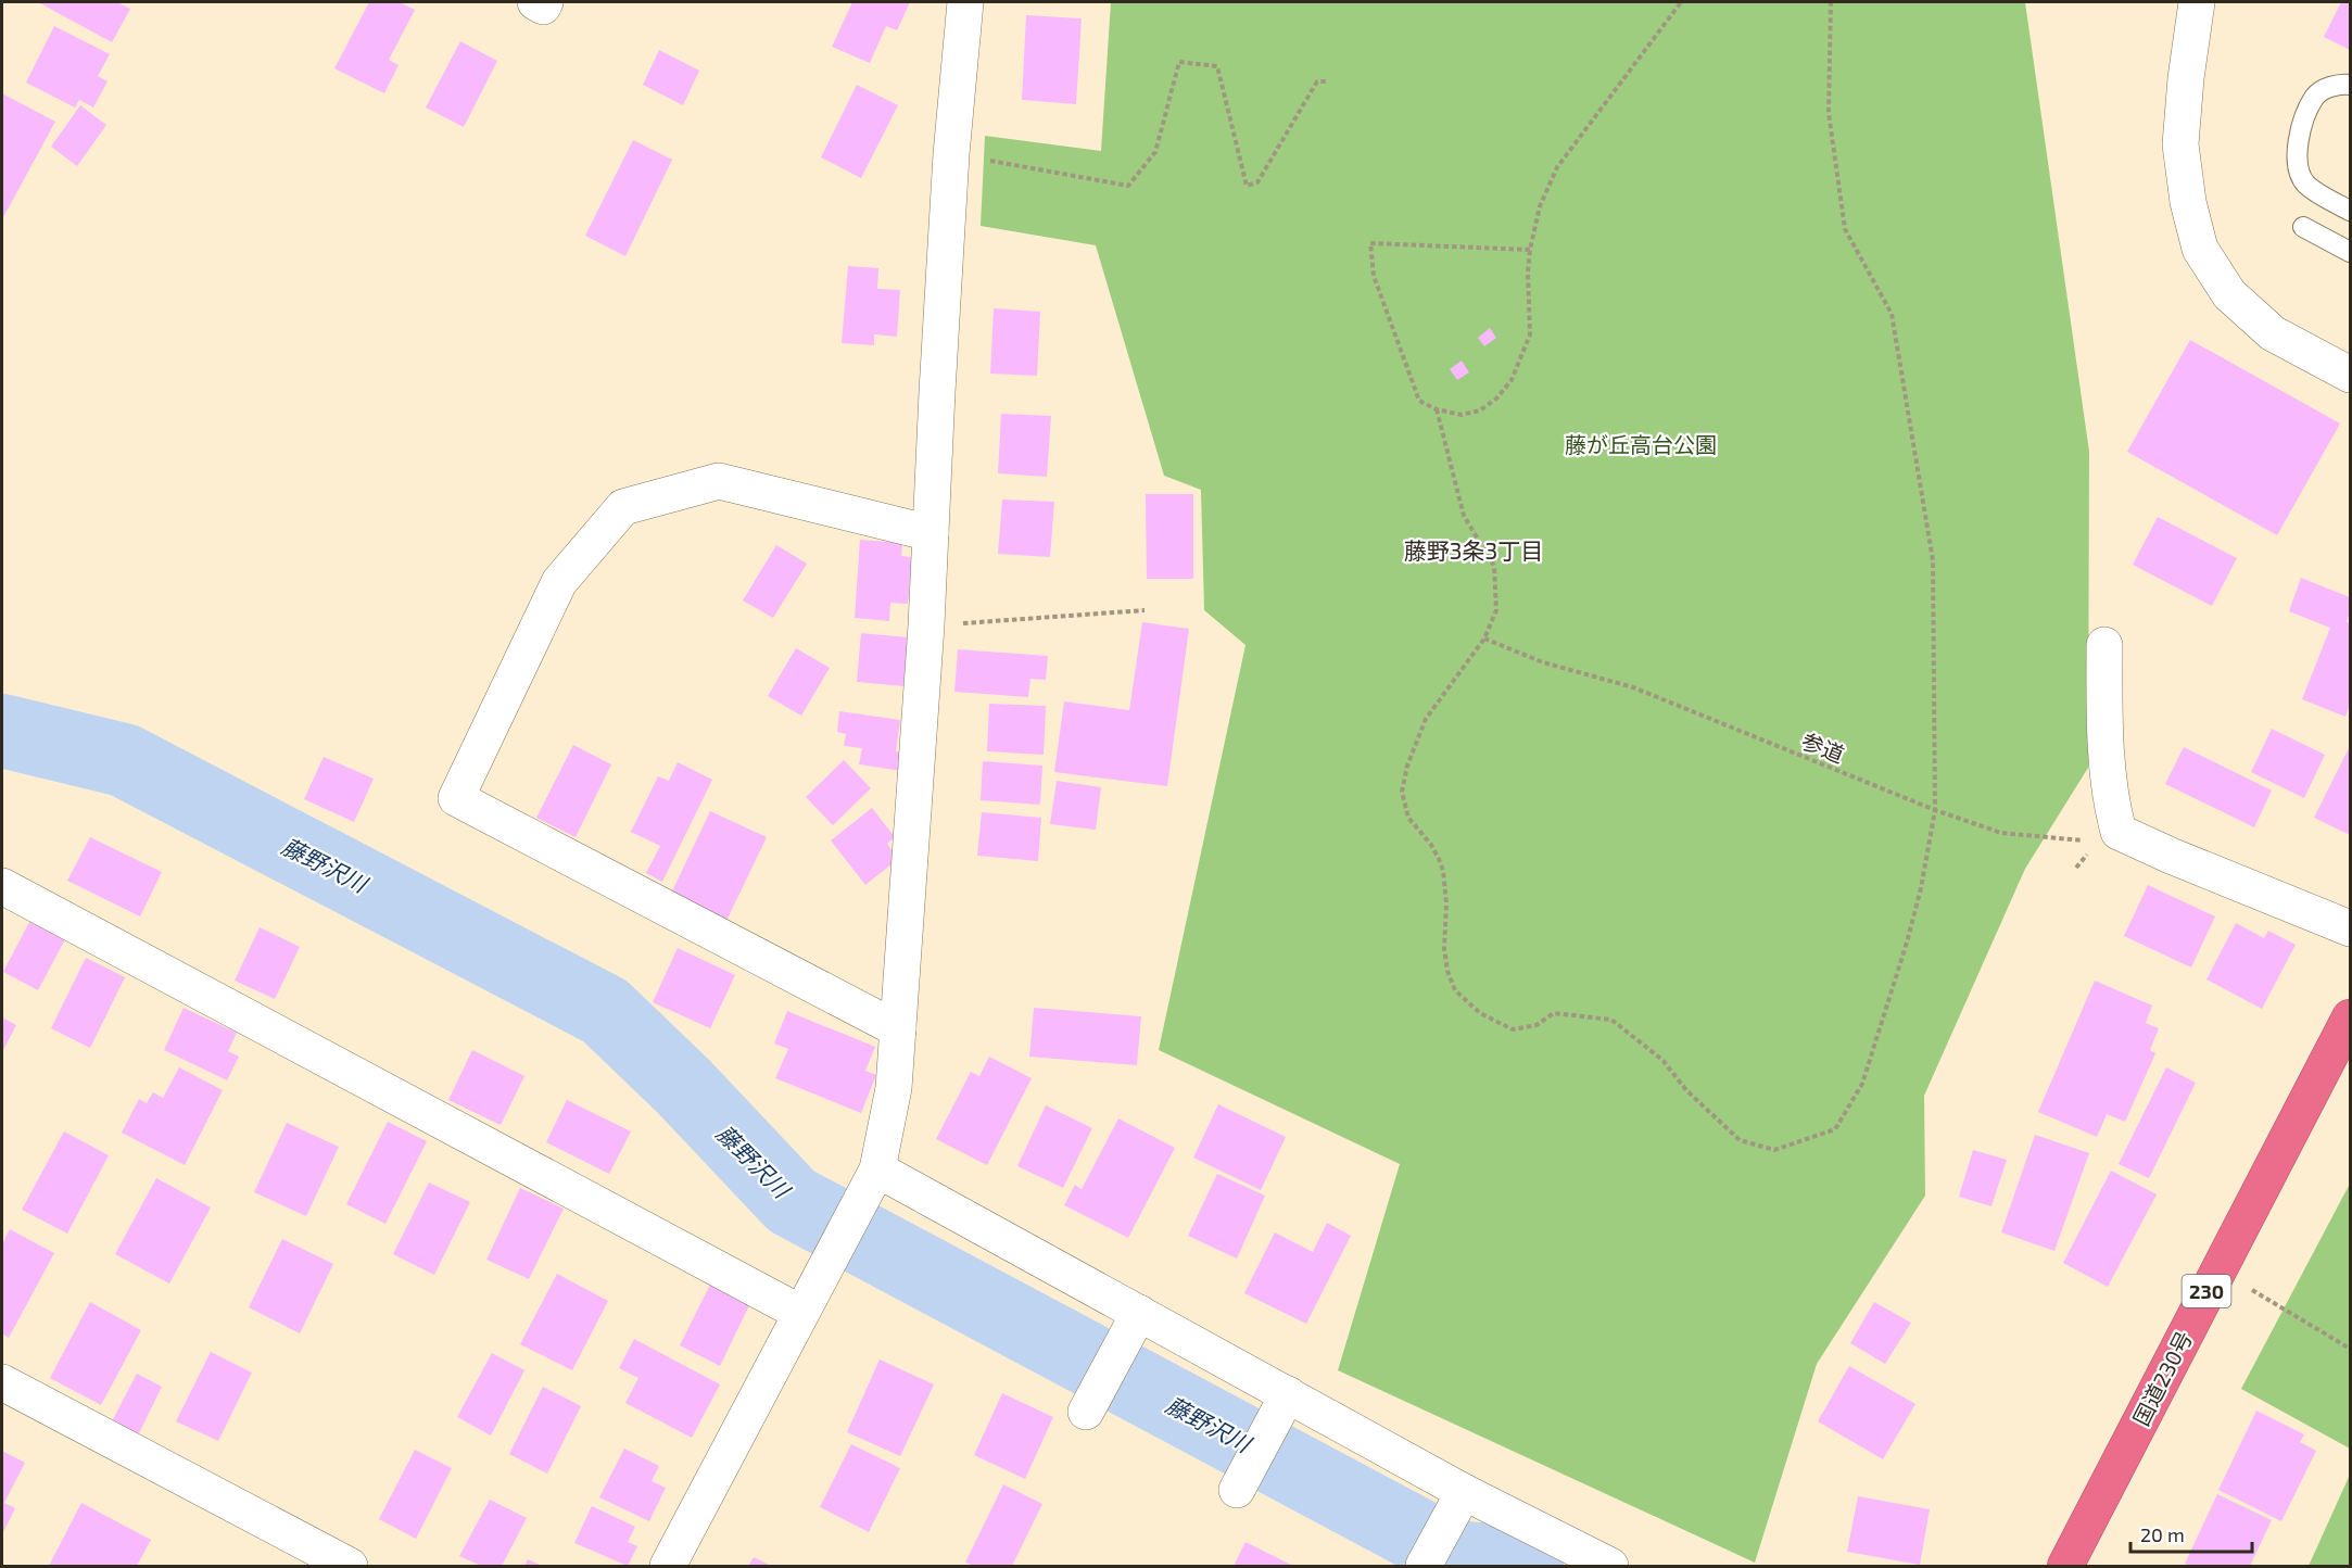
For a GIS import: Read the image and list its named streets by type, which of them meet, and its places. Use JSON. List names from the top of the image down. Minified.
{"streets":{"highway":["230","国道230号"],"path":["参道"]},"districts":["藤野3条3丁目"],"water":["藤野沢川"],"parks":["藤が丘高台公園"],"scale_bar":"20 m"}
